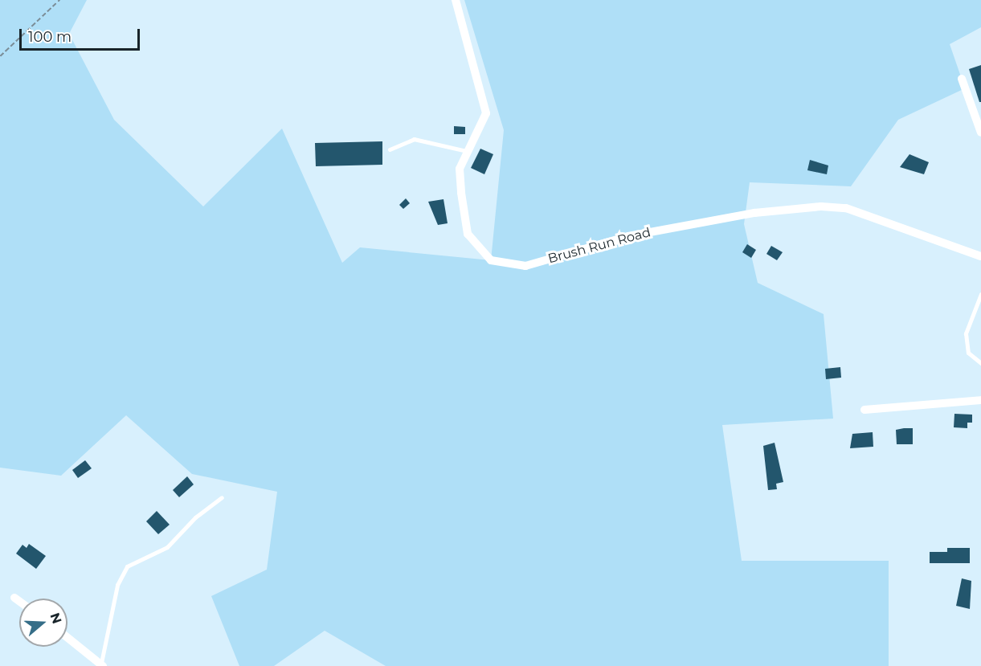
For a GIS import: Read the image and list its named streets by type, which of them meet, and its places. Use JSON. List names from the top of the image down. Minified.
{"streets":{"street":["Brush Run Road"]},"scale_bar":"100 m","north":"right"}
